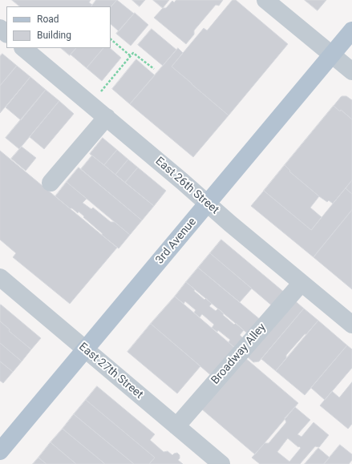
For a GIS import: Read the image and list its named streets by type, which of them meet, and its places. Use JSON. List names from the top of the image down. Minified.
{"streets":{"main road":["3rd Avenue"],"street":["East 26th Street","Broadway Alley","East 27th Street"]},"crossings":[["East 26th Street","3rd Avenue"],["East 26th Street","Broadway Alley"],["3rd Avenue","East 27th Street"],["Broadway Alley","East 27th Street"]],"legend":["Road","Building"]}
